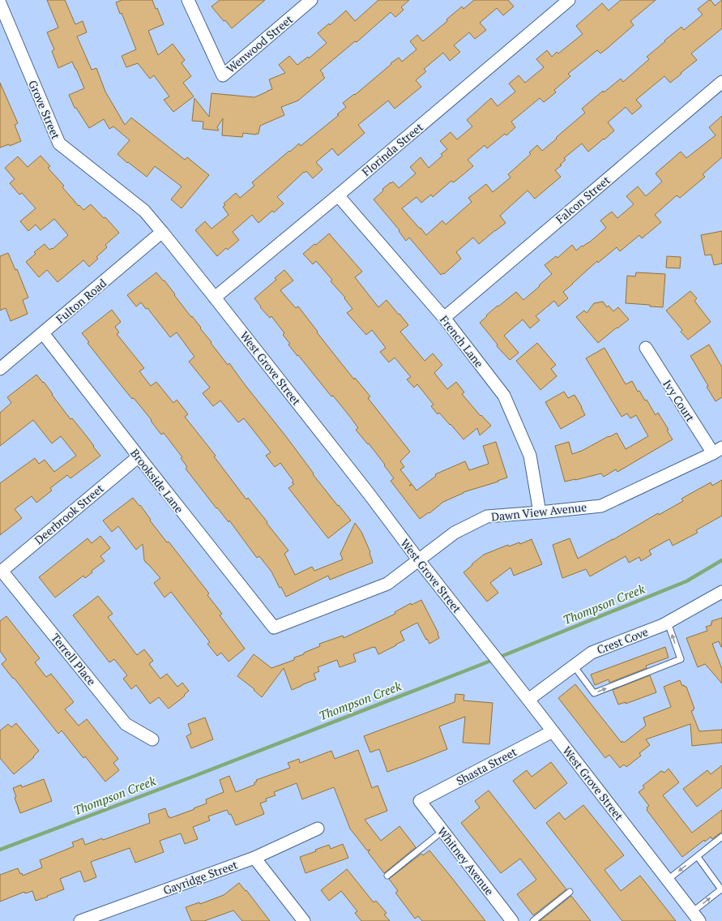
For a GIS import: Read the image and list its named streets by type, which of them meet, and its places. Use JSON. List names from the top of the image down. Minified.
{"streets":{"street":["Wenwood Street","Grove Street","Florinda Street","Falcon Street","Fulton Road","French Lane","West Grove Street","Ivy Court","Brookside Lane","Dawn View Avenue","Deerbrook Street","Crest Cove","Terrell Place","Shasta Street","Whitney Avenue","Gayridge Street"]},"crossings":[["Grove Street","Fulton Road"],["Grove Street","West Grove Street"],["Florinda Street","French Lane"],["Florinda Street","West Grove Street"],["Falcon Street","French Lane"],["Fulton Road","West Grove Street"],["Fulton Road","Brookside Lane"],["French Lane","Dawn View Avenue"],["West Grove Street","Dawn View Avenue"],["West Grove Street","Crest Cove"],["West Grove Street","Shasta Street"],["Ivy Court","Dawn View Avenue"],["Brookside Lane","Dawn View Avenue"],["Brookside Lane","Deerbrook Street"],["Deerbrook Street","Terrell Place"],["Shasta Street","Whitney Avenue"]],"water":["Thompson Creek"]}
